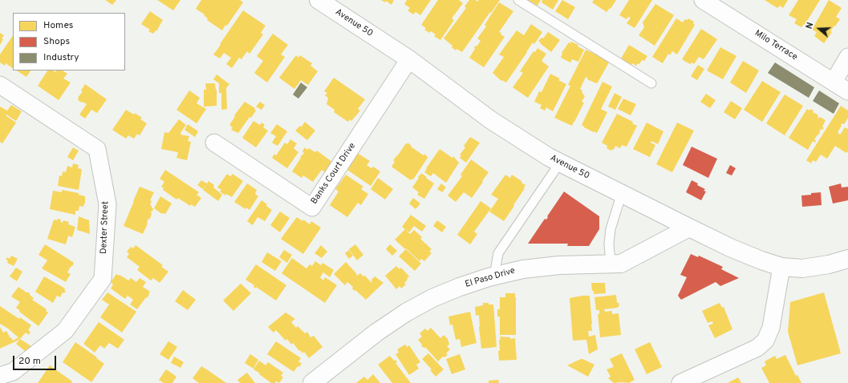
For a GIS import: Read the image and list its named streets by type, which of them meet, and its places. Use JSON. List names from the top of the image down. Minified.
{"streets":{"street":["Avenue 50","Milo Terrace","Banks Court Drive","Dexter Street","El Paso Drive"]},"crossings":[["Avenue 50","Banks Court Drive"],["Avenue 50","El Paso Drive"]],"legend":["Homes","Shops","Industry"],"scale_bar":"20 m","north":"left"}
